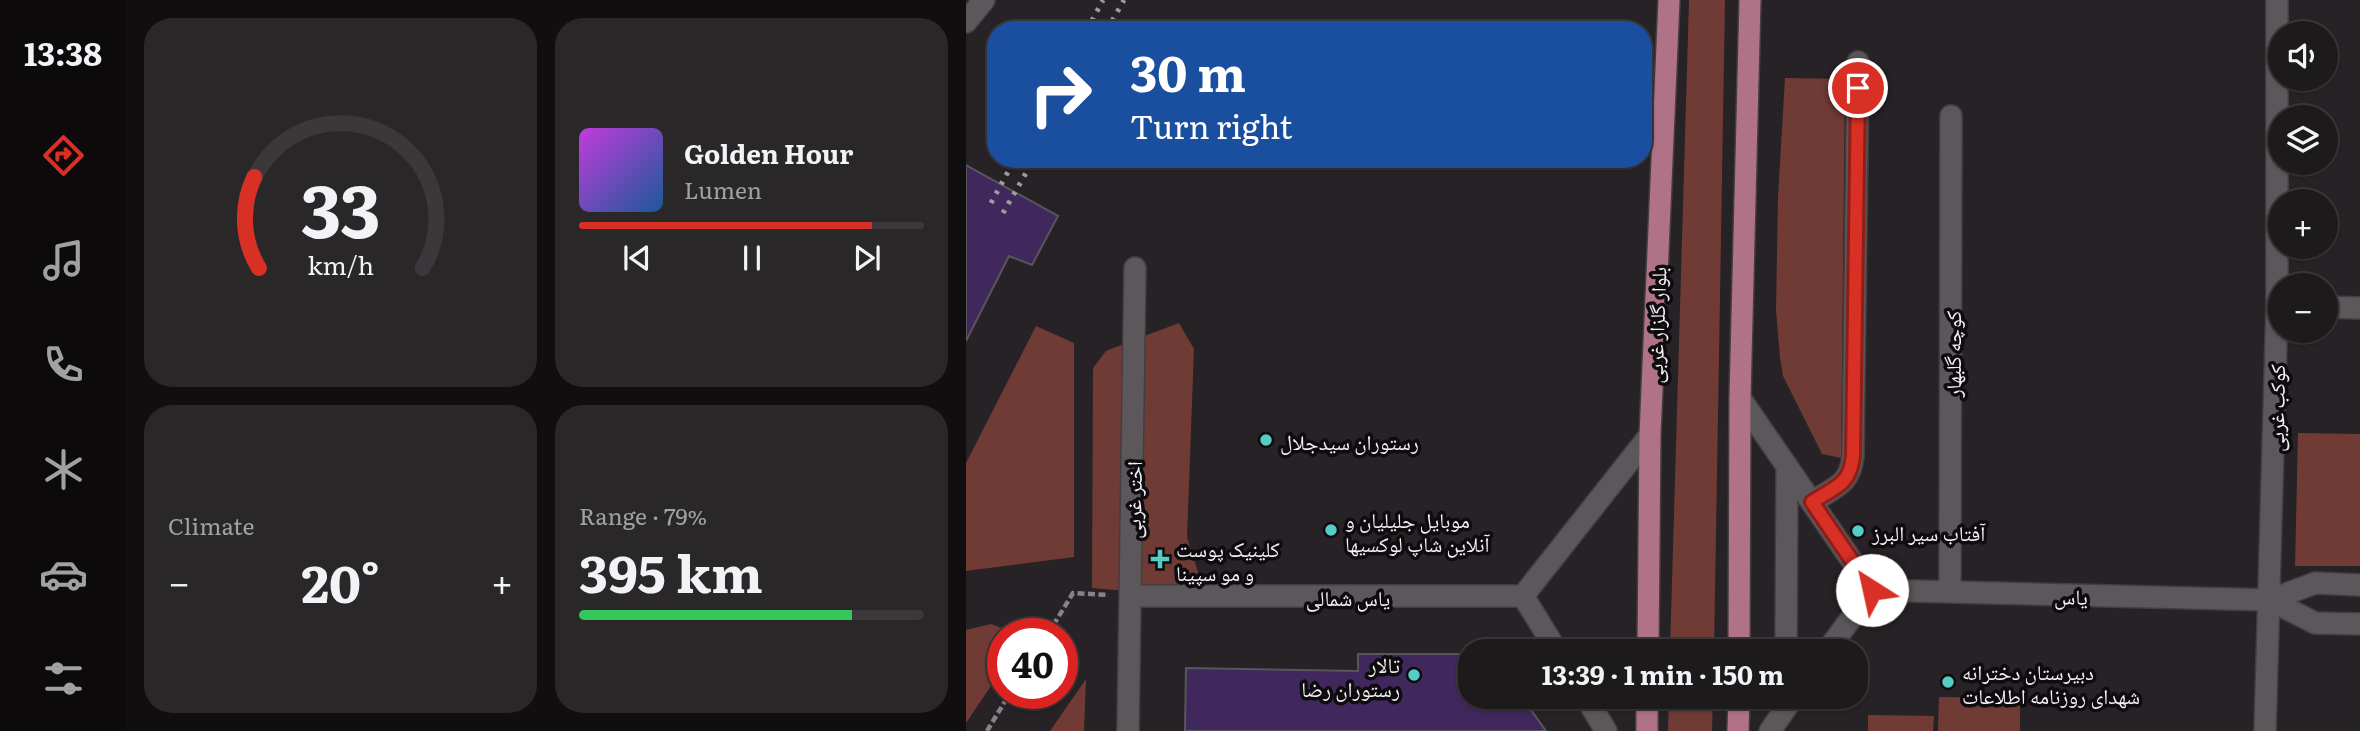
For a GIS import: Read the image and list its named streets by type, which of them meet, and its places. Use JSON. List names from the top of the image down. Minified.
{"streets":{"main road":["بلوار گلزار غربی"],"street":["کوچه گلبهار","کوکب غربی","اختر غربی","یاس","یاس شمالی"]},"crossings":[["کوچه گلبهار","یاس"],["کوکب غربی","یاس"],["اختر غربی","یاس شمالی"]],"places":{"other":["رستوران سیدجلال","موبایل جلیلیان و آنلاین شاپ لوکسیها","آفتاب سیر البرز","تالار رستوران رضا","دبیرستان دخترانه شهدای روزنامه اطلاعات"],"health":["کلینیک پوست و مو سپینا"]},"page":{"tabs":"13:38","map_buttons":["+","−"],"turn":["30 m","Turn right"],"song":["Golden Hour","Lumen"],"tile":["Climate",["Range · 79%","395 km"]],"heat":["−","20°","+"],"limit":"40","trip":"13:39 · 1 min · 150 m","gauge":["33","km/h"]}}
